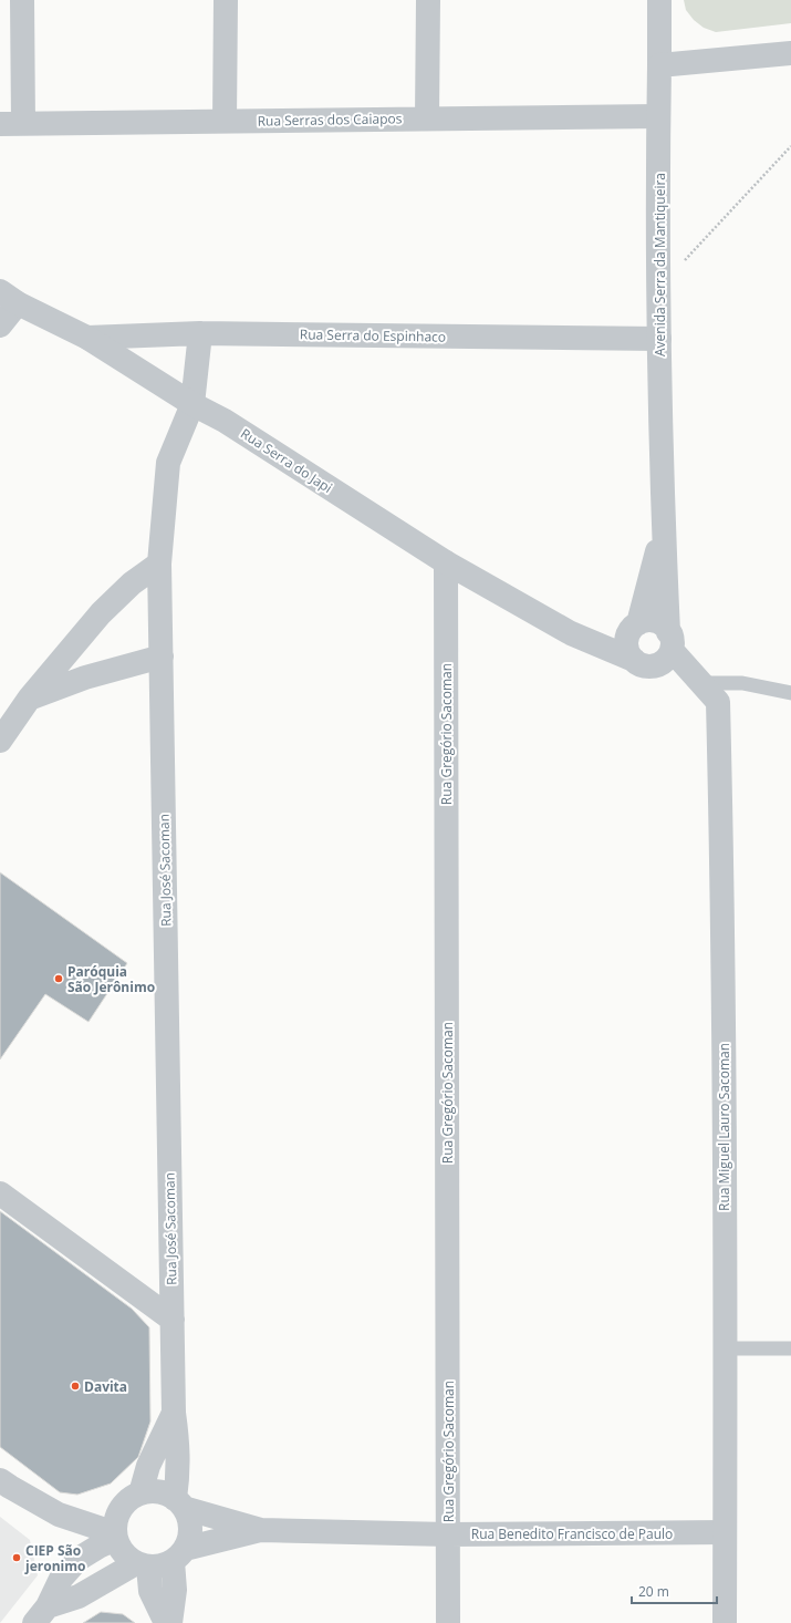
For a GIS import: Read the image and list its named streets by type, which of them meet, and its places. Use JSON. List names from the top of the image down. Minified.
{"streets":{"street":["Rua Serras dos Caiapos","Avenida Serra da Mantiqueira","Rua Serra do Espinhaco","Rua Serra do Japi","Rua Gregório Sacoman","Rua José Sacoman","Rua Miguel Lauro Sacoman","Rua Benedito Francisco de Paulo"]},"crossings":[["Rua Serras dos Caiapos","Avenida Serra da Mantiqueira"],["Avenida Serra da Mantiqueira","Rua Serra do Espinhaco"],["Avenida Serra da Mantiqueira","Rua Serra do Japi"],["Avenida Serra da Mantiqueira","Rua Miguel Lauro Sacoman"],["Rua Serra do Espinhaco","Rua Serra do Japi"],["Rua Serra do Espinhaco","Rua José Sacoman"],["Rua Serra do Japi","Rua Gregório Sacoman"],["Rua Serra do Japi","Rua José Sacoman"],["Rua Serra do Japi","Rua Miguel Lauro Sacoman"],["Rua Gregório Sacoman","Rua Benedito Francisco de Paulo"],["Rua José Sacoman","Rua Benedito Francisco de Paulo"],["Rua Miguel Lauro Sacoman","Rua Benedito Francisco de Paulo"]],"places":["Paróquia São Jerônimo","Davita","CIEP São jeronimo"],"scale_bar":"20 m"}
